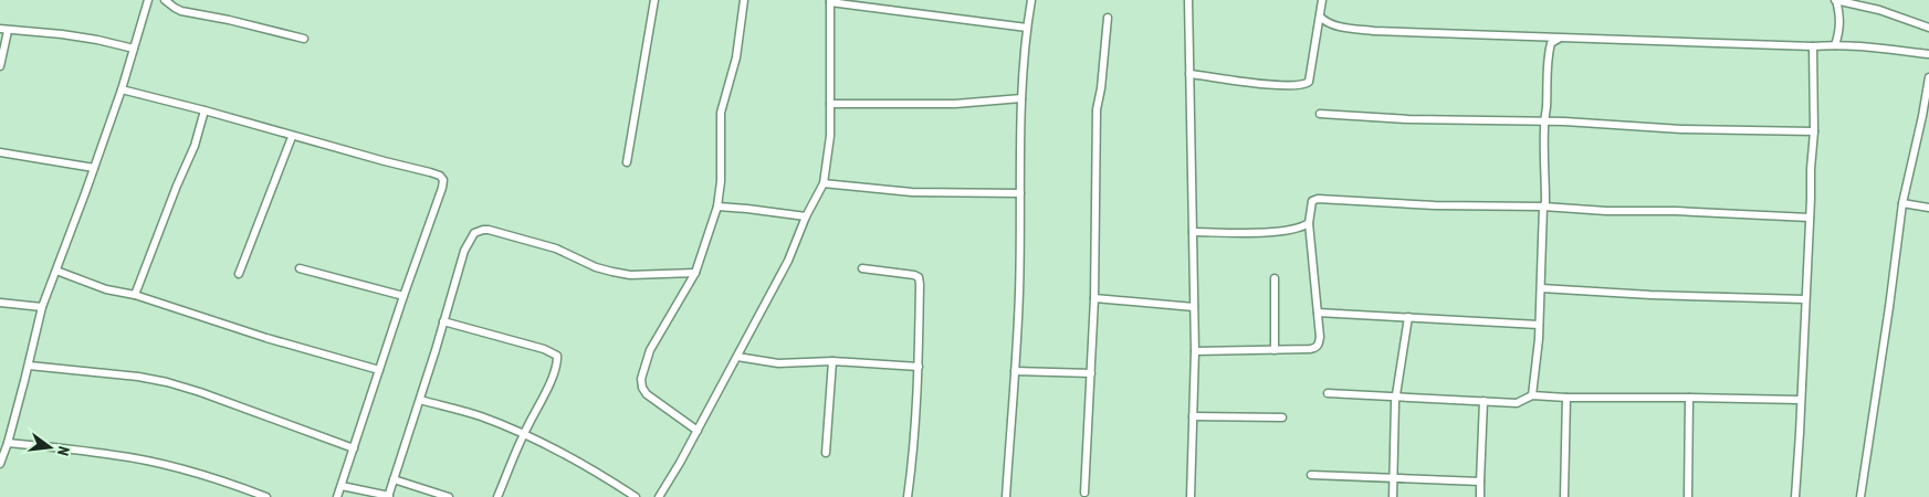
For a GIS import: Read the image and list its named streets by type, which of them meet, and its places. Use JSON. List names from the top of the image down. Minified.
{"north":"right"}
